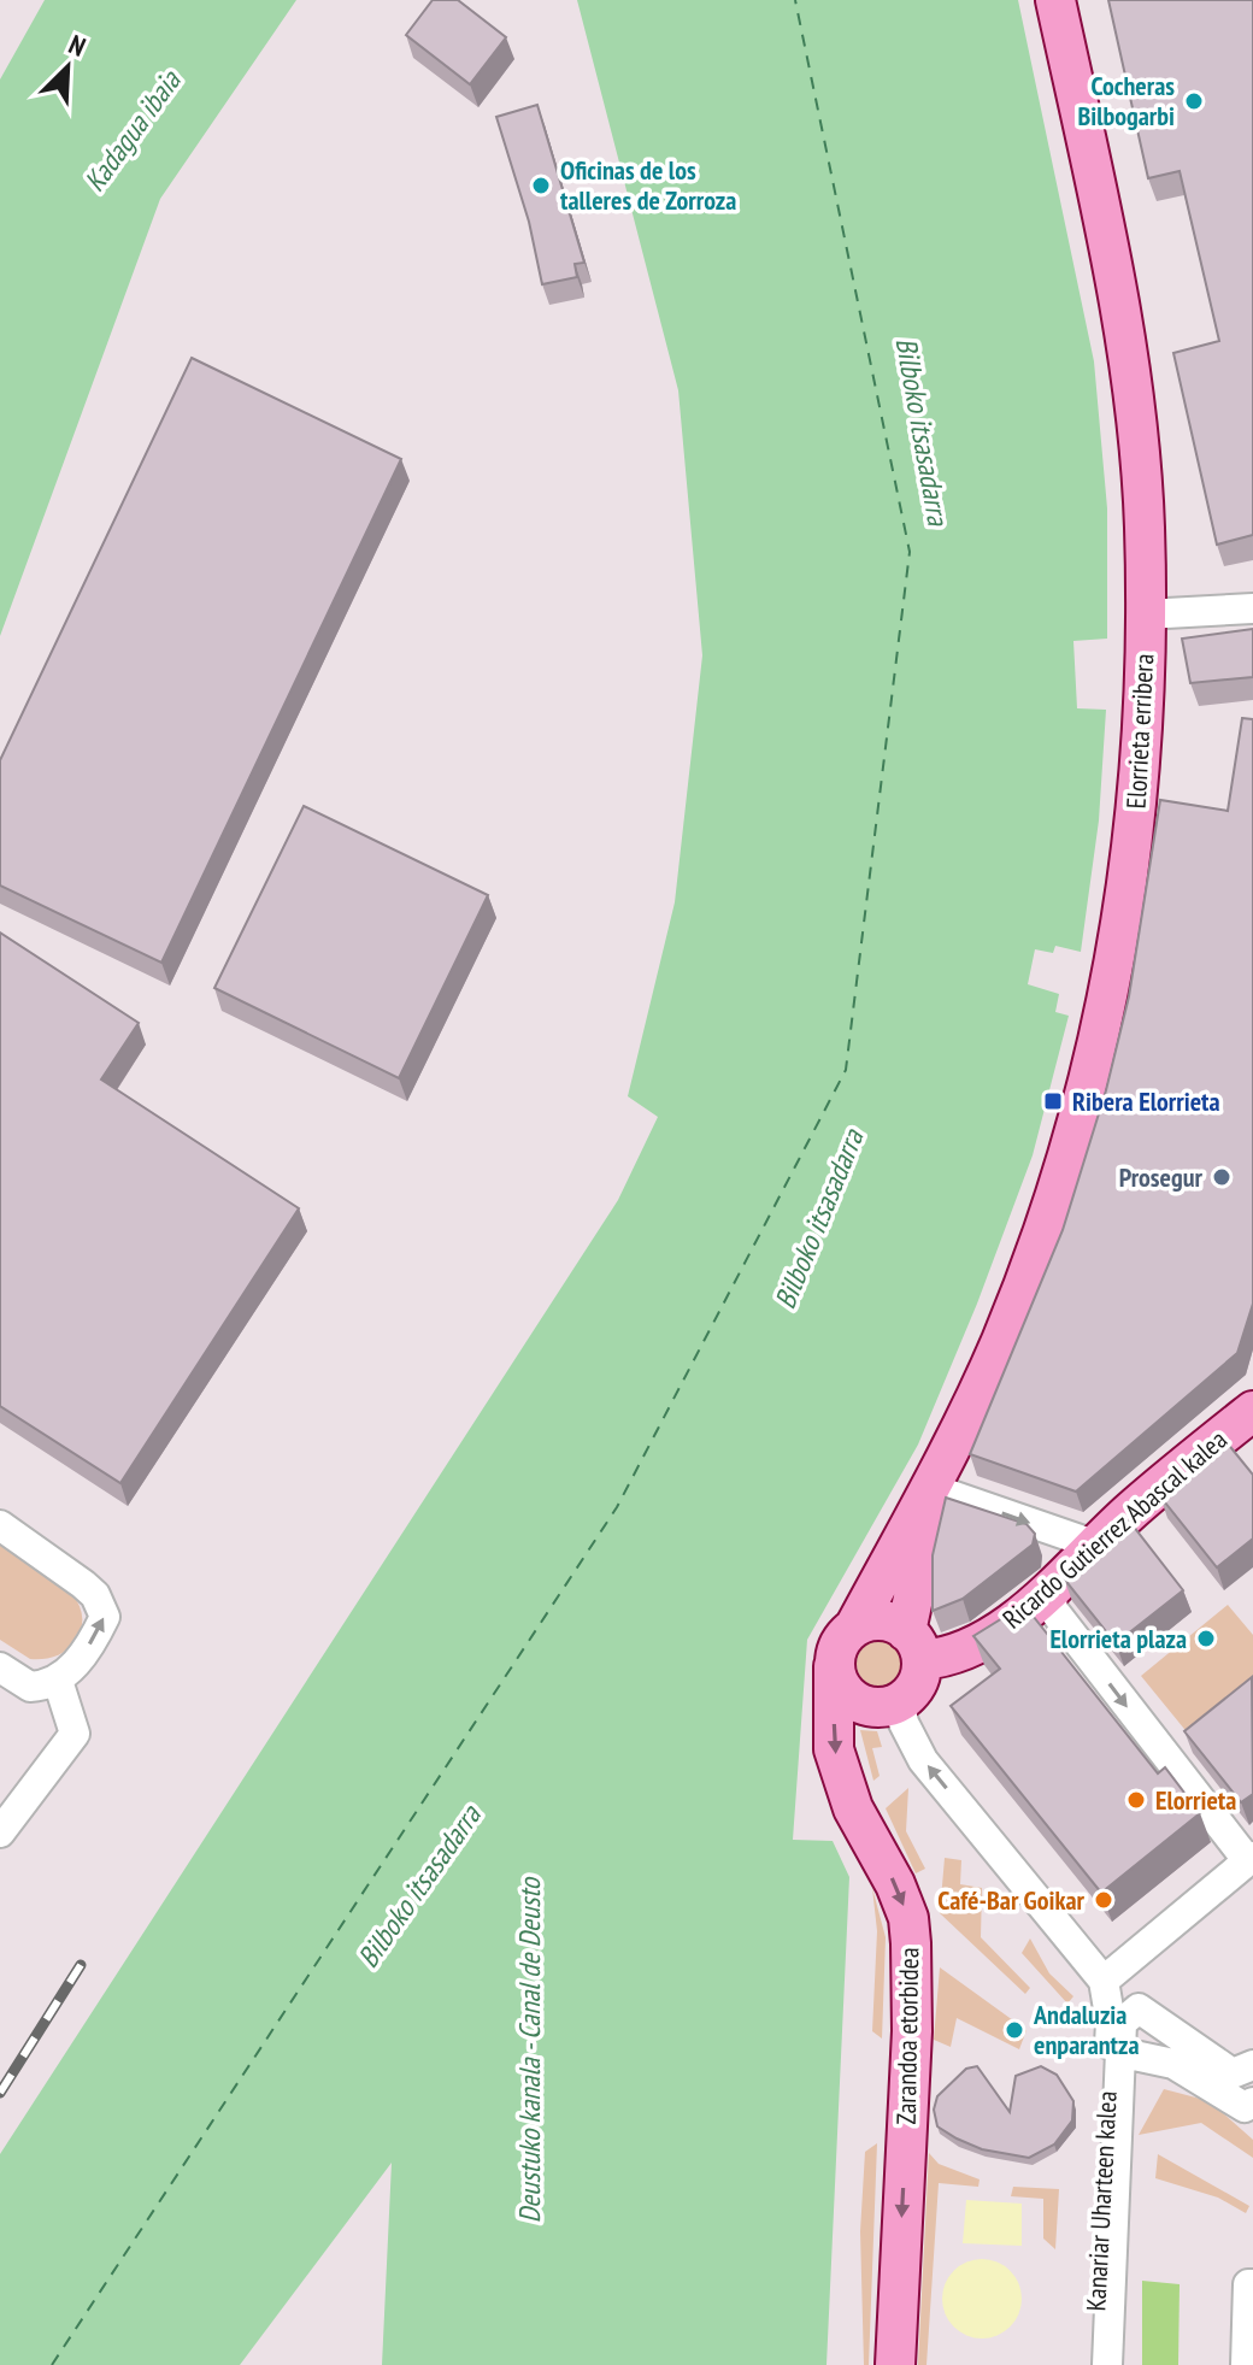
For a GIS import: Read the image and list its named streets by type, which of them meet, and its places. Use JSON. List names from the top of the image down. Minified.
{"streets":{"main road":["Elorrieta erribera","Ricardo Gutierrez Abascal kalea","Zarandoa etorbidea"],"street":["Kanariar Uharteen kalea"]},"crossings":[["Ricardo Gutierrez Abascal kalea","Zarandoa etorbidea"]],"one_way":["Zarandoa etorbidea"],"water":["Kadagua ibaia","Bilboko itsasadarra","Deustuko kanala - Canal de Deusto"],"places":{"other":["Cocheras Bilbogarbi","Oficinas de los talleres de Zorroza","Prosegur","Elorrieta plaza","Elorrieta","Café-Bar Goikar","Andaluzia enparantza"],"transit":["Ribera Elorrieta"]},"north":"top right"}
